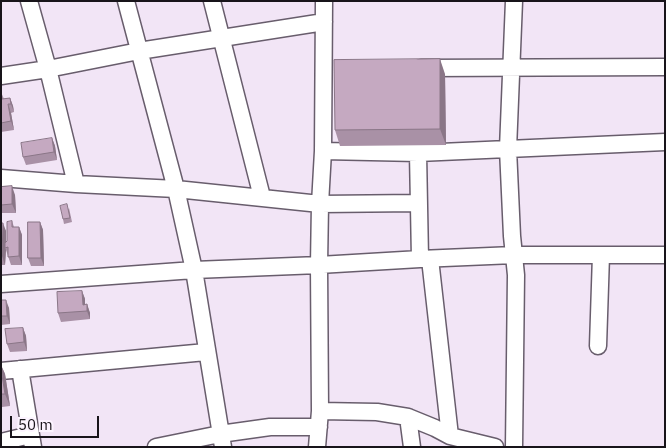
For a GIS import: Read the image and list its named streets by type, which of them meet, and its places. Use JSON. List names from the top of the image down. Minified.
{"scale_bar":"50 m"}
